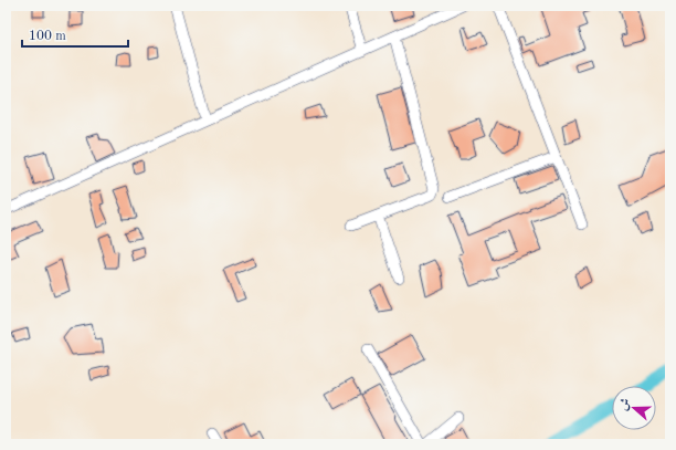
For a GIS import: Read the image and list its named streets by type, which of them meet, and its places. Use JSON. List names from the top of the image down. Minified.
{"scale_bar":"100 m","north":"left"}
